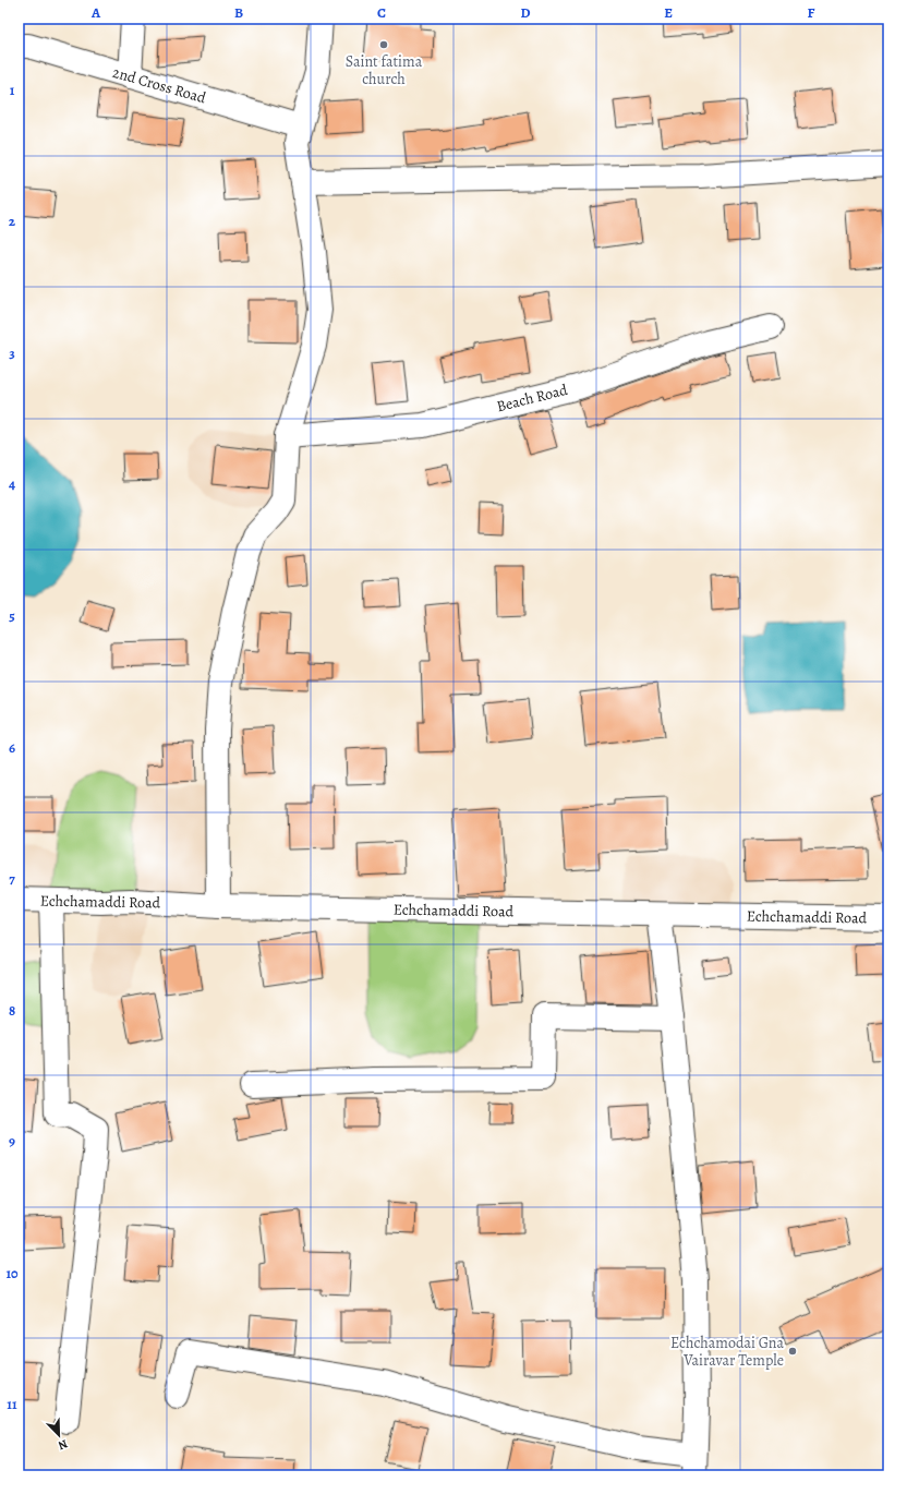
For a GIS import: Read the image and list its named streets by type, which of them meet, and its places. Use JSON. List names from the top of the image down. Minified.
{"streets":{"street":["2nd Cross Road","Beach Road","Echchamaddi Road"]},"places":["Saint fatima church","Echchamodai Gna Vairavar Temple"],"north":"bottom right","grid":{"columns":["A","B","C","D","E","F"],"rows":["1","2","3","4","5","6","7","8","9","10","11"]}}
